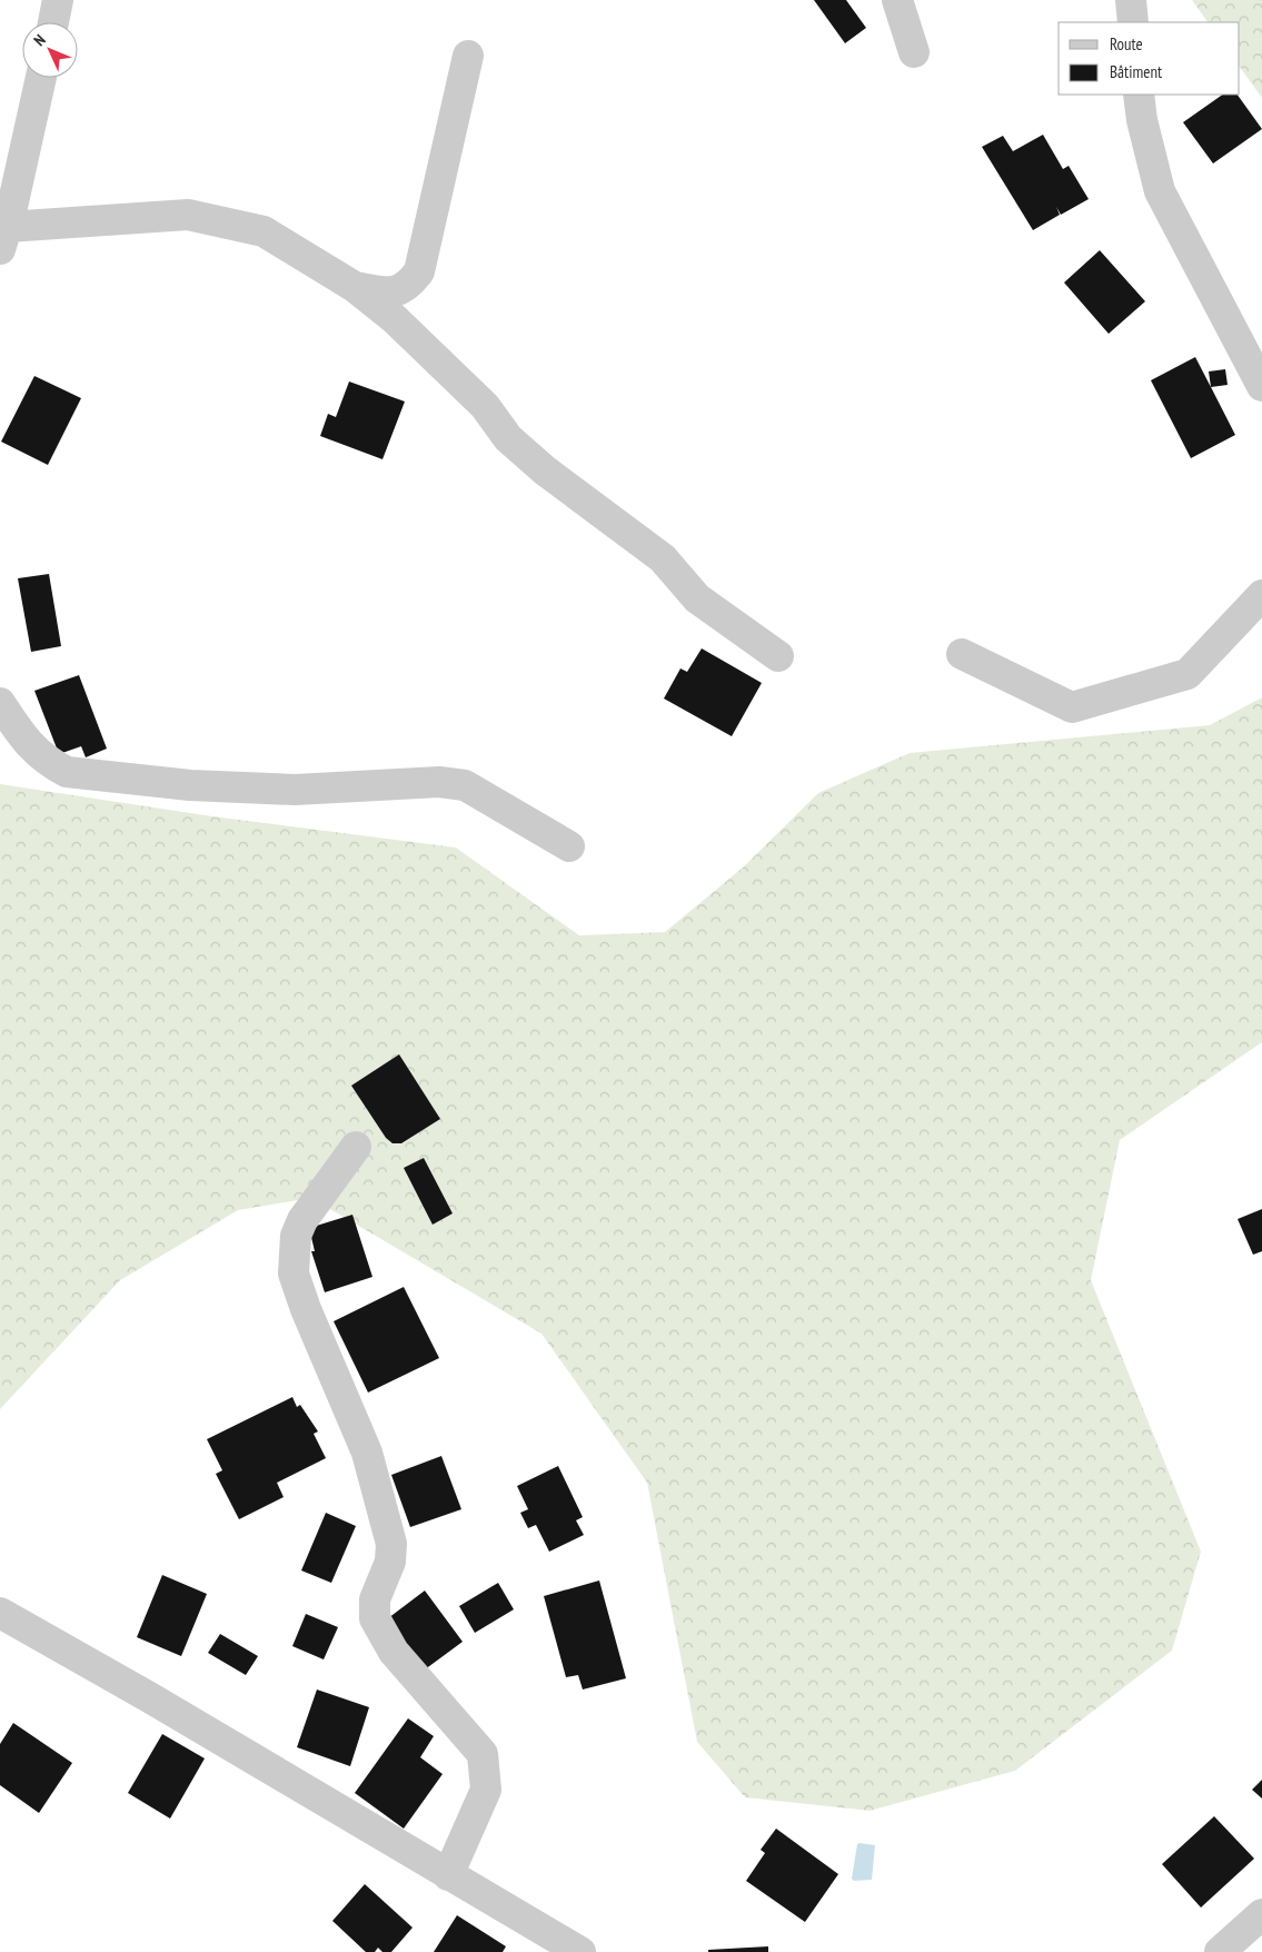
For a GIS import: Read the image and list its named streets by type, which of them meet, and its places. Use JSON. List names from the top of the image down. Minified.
{"legend":["Route","Bâtiment"],"north":"top left"}
